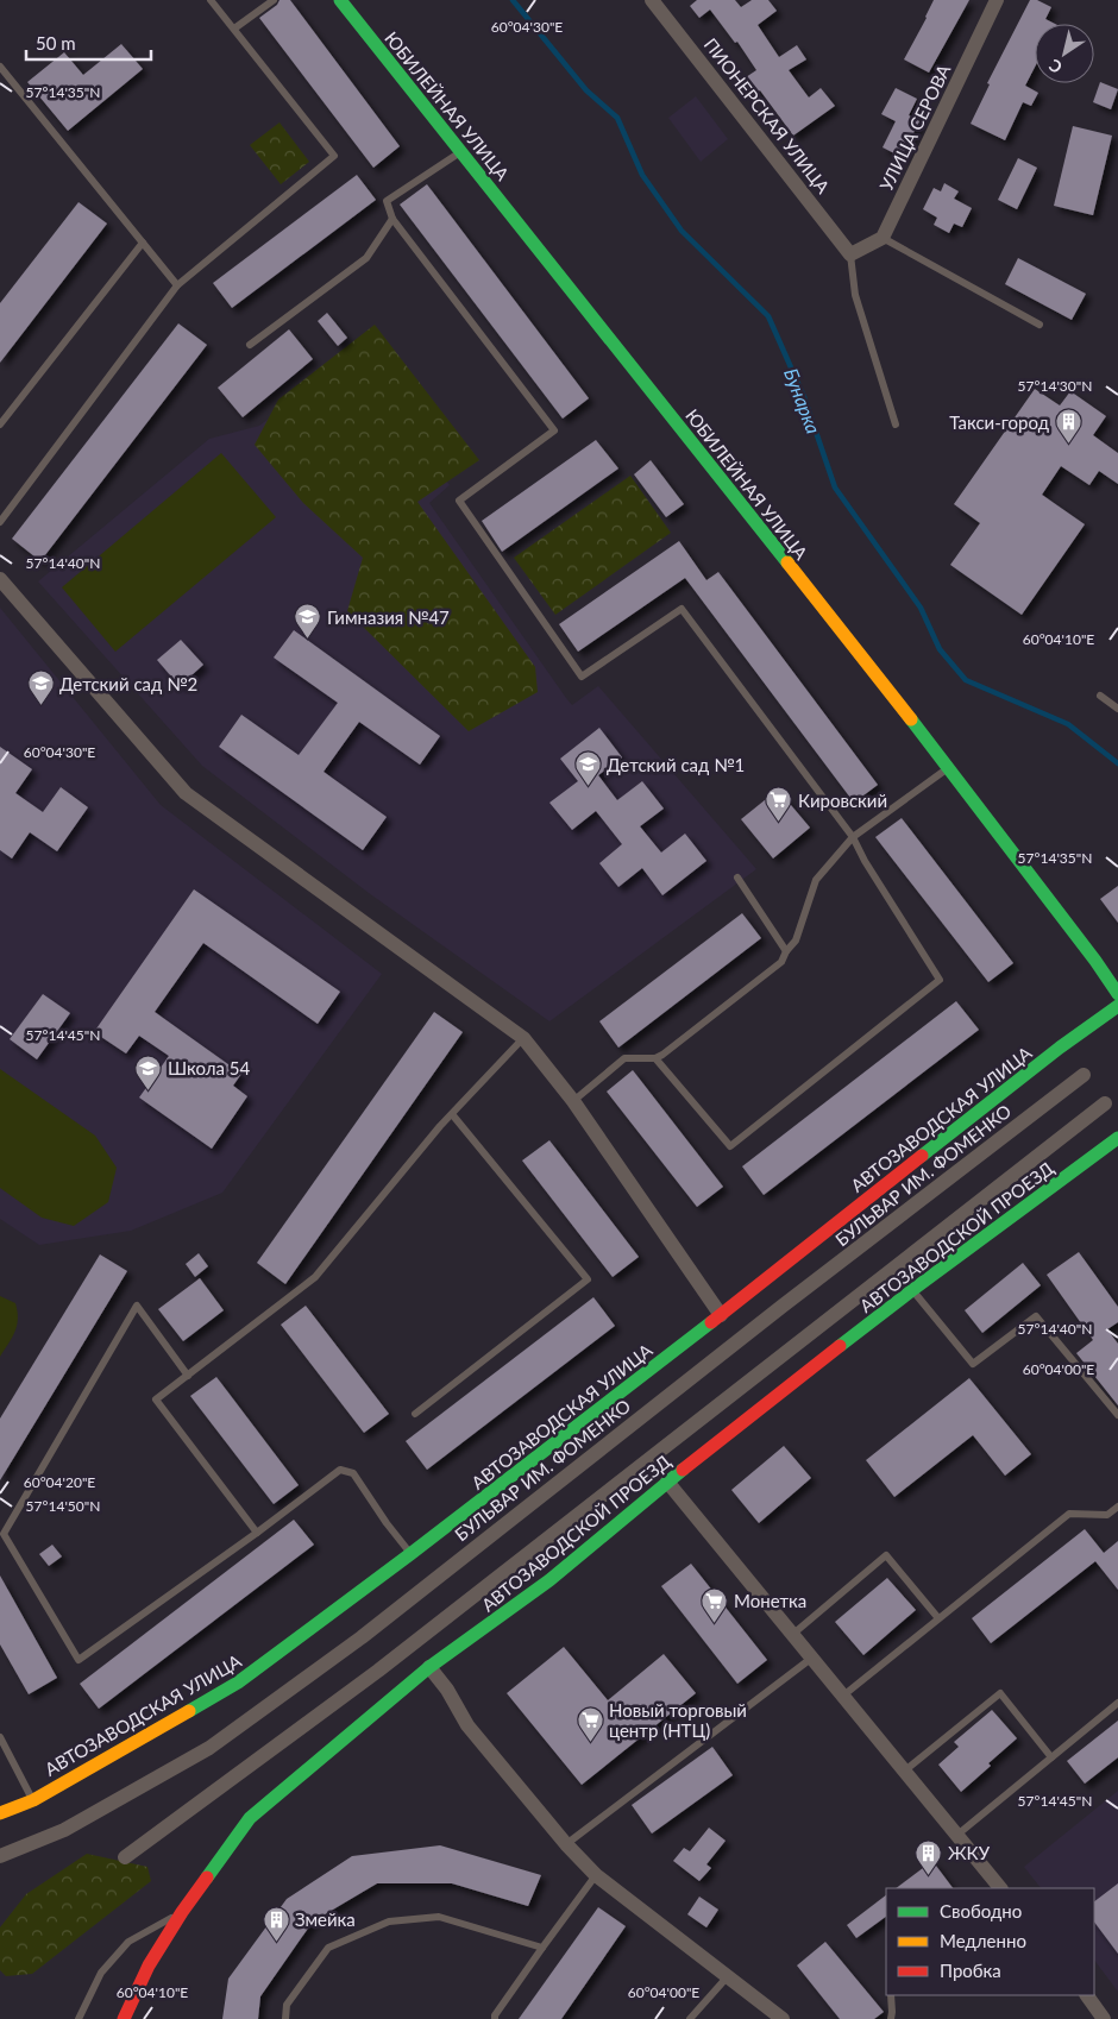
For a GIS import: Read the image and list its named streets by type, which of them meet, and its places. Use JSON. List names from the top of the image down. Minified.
{"streets":{"street":["ЮБИЛЕЙНАЯ УЛИЦА","ПИОНЕРСКАЯ УЛИЦА","УЛИЦА СЕРОВА","АВТОЗАВОДСКАЯ УЛИЦА","БУЛЬВАР ИМ. ФОМЕНКО","АВТОЗАВОДСКОЙ ПРОЕЗД"]},"water":["Бунарка"],"places":{"building":["Такси-город","ЖКУ","Змейка"],"school or university":["Гимназия №47","Детский сад №2","Детский сад №1","Школа 54"],"supermarket":["Кировский","Монетка","Новый торговый центр (НТЦ)"]},"legend":["Свободно","Медленно","Пробка"],"scale_bar":"50 m","north":"bottom left","coordinates":["60°04'30\"E","57°14'35\"N","57°14'30\"N","57°14'40\"N","60°04'10\"E","57°14'45\"N","60°04'00\"E","60°04'20\"E","57°14'50\"N"]}
